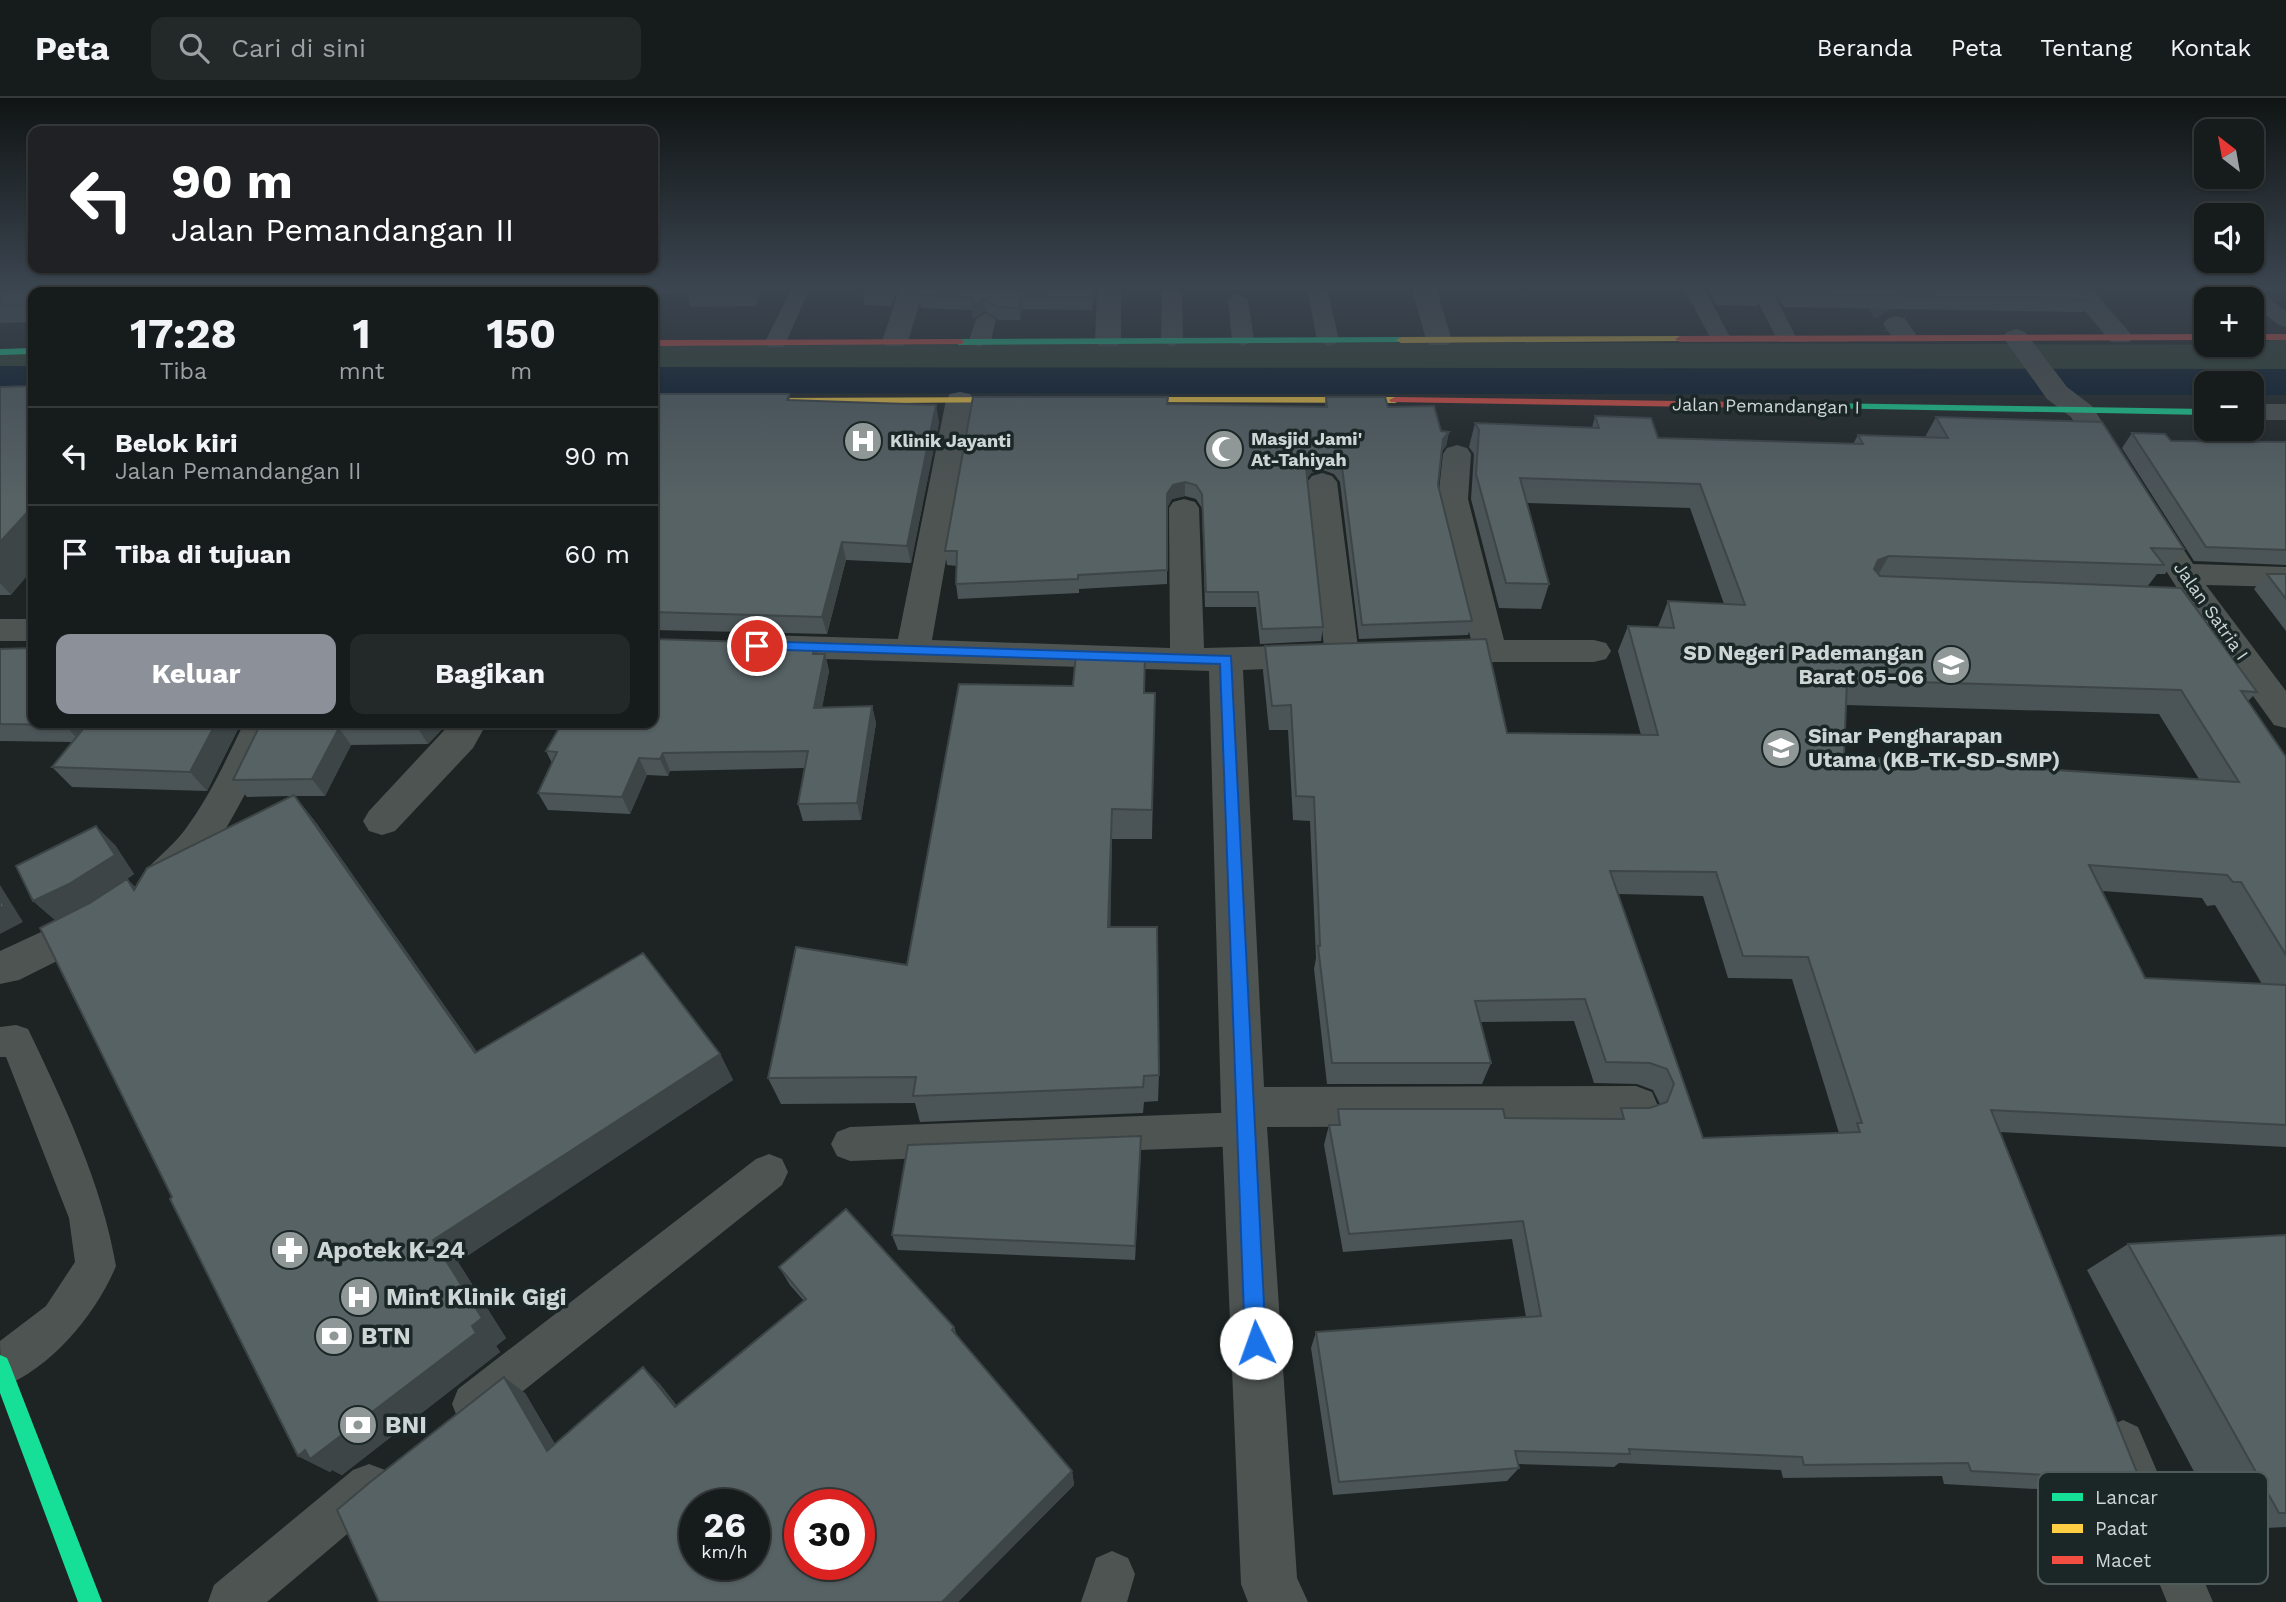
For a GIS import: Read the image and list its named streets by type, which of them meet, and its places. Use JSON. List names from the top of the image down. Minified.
{"streets":{"street":["Jalan Pemandangan I","Jalan Satria I"]},"crossings":[["Jalan Pemandangan I","Jalan Satria I"]],"places":{"hospital":["Klinik Jayanti","Mint Klinik Gigi"],"mosque":["Masjid Jami' At-Tahiyah"],"school or university":["SD Negeri Pademangan Barat 05-06","Sinar Pengharapan Utama (KB-TK-SD-SMP)"],"pharmacy":["Apotek K-24"],"bank":["BTN","BNI"]},"legend":["Lancar","Padat","Macet"],"north":"top left","page":{"header":"Peta","search":"Cari di sini","nav":["Beranda","Peta","Tentang","Kontak"],"map_buttons":["+","−"],"turn":["90 m","Jalan Pemandangan II"],"eta":["17:28","Tiba","1","mnt","150","m"],"list":[{"name":"Belok kiri","note":"Jalan Pemandangan II","value":"90 m"},{"name":"Tiba di tujuan","value":"60 m"}],"buttons":["Keluar","Bagikan"],"speed":"26 km/h","limit":"30"}}
